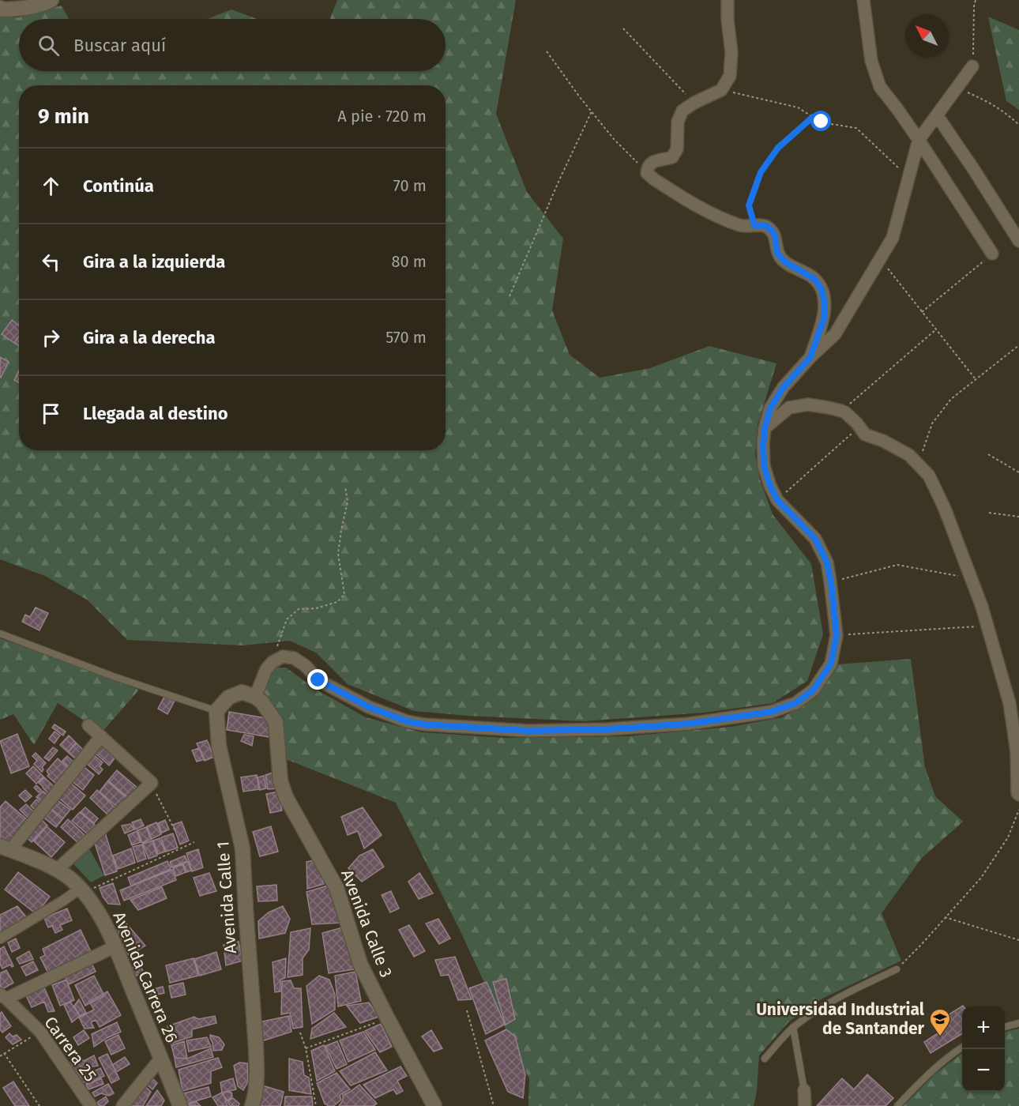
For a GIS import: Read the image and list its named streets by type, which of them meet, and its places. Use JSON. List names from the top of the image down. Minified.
{"streets":{"street":["Avenida Calle 1","Avenida Calle 3","Avenida Carrera 26","Carrera 25"]},"places":{"school or university":["Universidad Industrial de Santander"]},"north":"top left","page":{"search":"Buscar aquí","heading":["9 min","A pie · 720 m"],"list":[["Continúa","70 m"],["Gira a la izquierda","80 m"],["Gira a la derecha","570 m"],"Llegada al destino"],"map_buttons":["+","−"]}}
